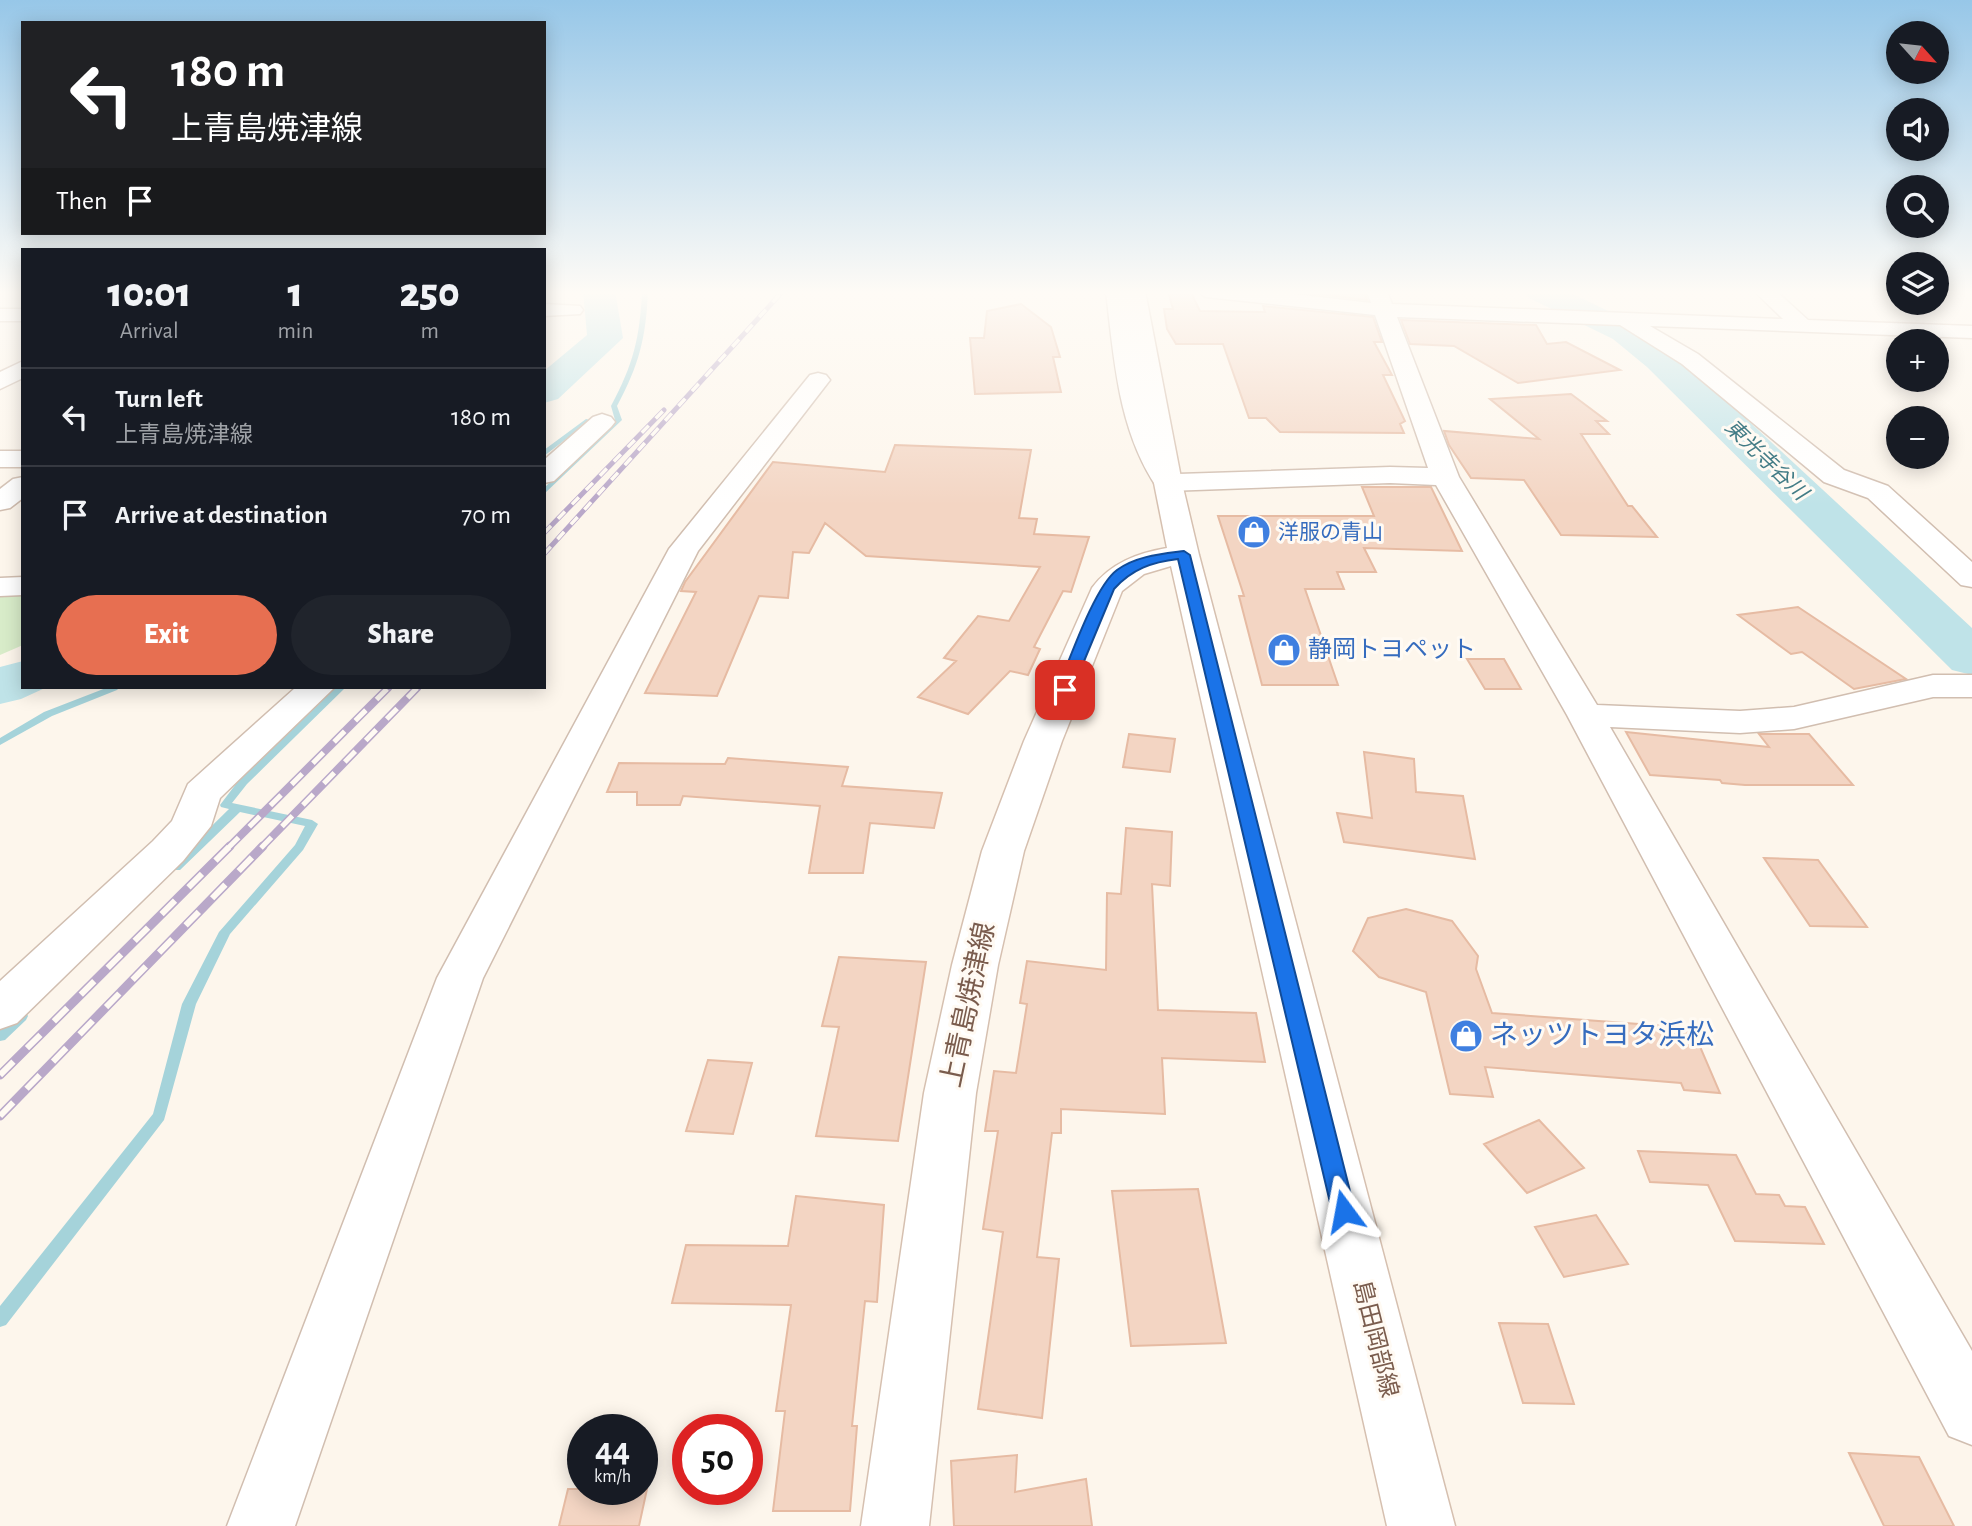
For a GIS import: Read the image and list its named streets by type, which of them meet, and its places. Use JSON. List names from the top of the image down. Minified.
{"streets":{"street":["上青島焼津線","島田岡部線"]},"crossings":[["上青島焼津線","島田岡部線"]],"water":["東光寺谷川"],"places":{"shop":["洋服の青山","静岡トヨペット","ネッツトヨタ浜松"]},"north":"bottom right","page":{"map_buttons":["+","−"],"turn":["180 m","上青島焼津線"],"then":"Then","eta":["10:01","Arrival","1","min","250","m"],"list":[{"name":"Turn left","note":"上青島焼津線","value":"180 m"},{"name":"Arrive at destination","value":"70 m"}],"buttons":["Exit","Share"],"speed":"44 km/h","limit":"50"}}
